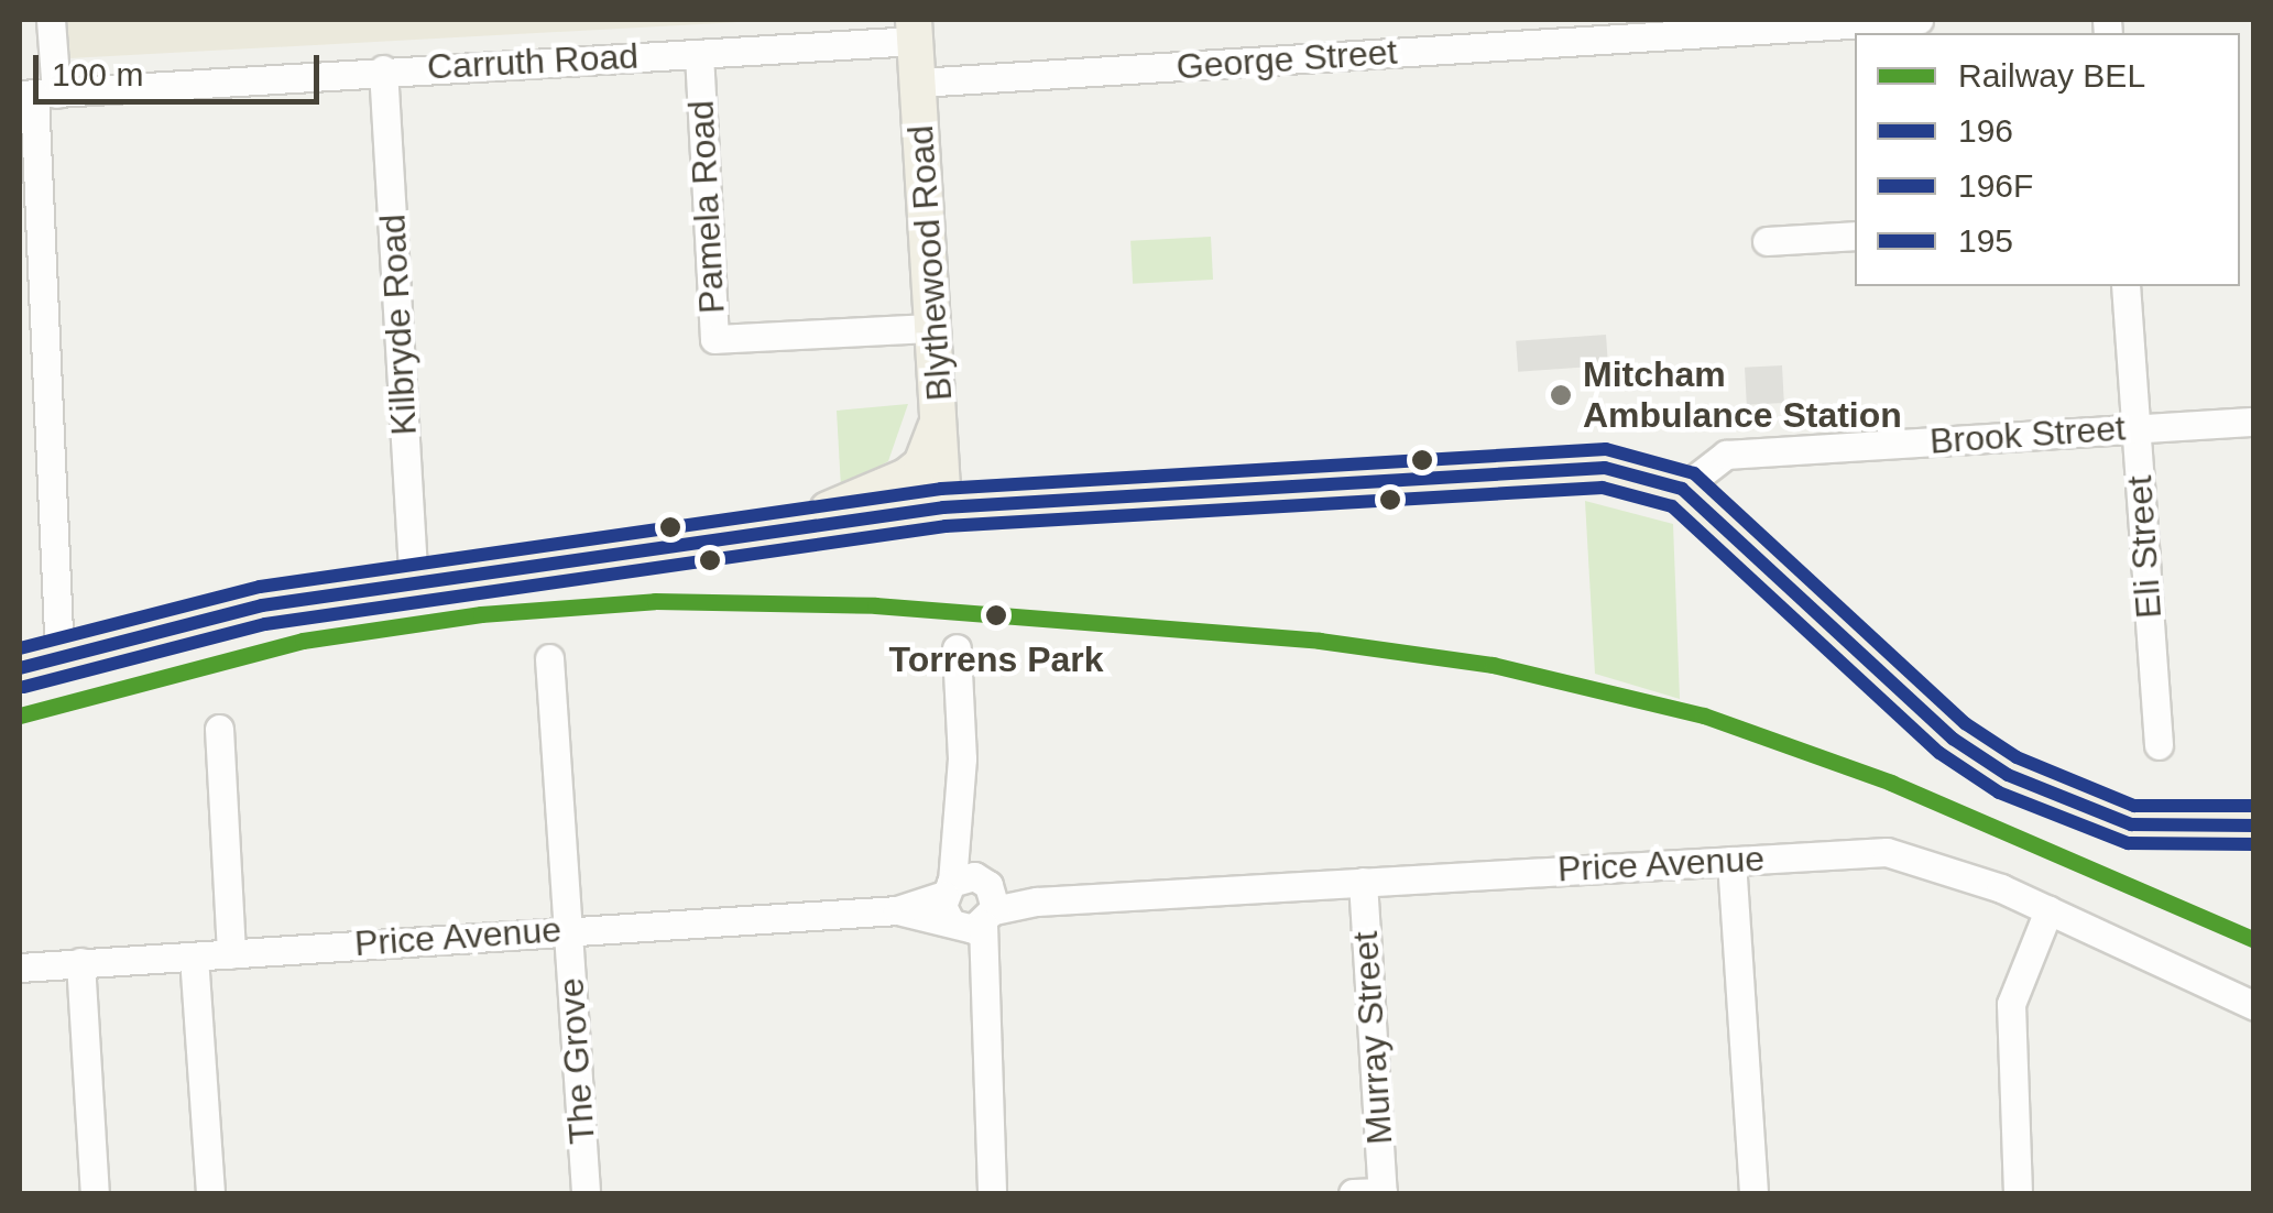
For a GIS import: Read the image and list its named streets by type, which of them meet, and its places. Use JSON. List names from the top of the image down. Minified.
{"streets":{"main road":["Blythewood Road"],"street":["George Street","Carruth Road","Pamela Road","Kilbryde Road","Brook Street","Eli Street","Price Avenue","Murray Street","The Grove"]},"crossings":[["George Street","Blythewood Road"],["Carruth Road","Pamela Road"],["Carruth Road","Blythewood Road"],["Carruth Road","Kilbryde Road"],["Pamela Road","Blythewood Road"],["Brook Street","Eli Street"],["Price Avenue","Murray Street"],["Price Avenue","The Grove"]],"places":["Mitcham Ambulance Station","Torrens Park"],"lines":["transit line 195","transit line 196","transit line 196F","rail line BEL"],"legend":["Railway BEL","196","196F","195"],"scale_bar":"100 m"}
